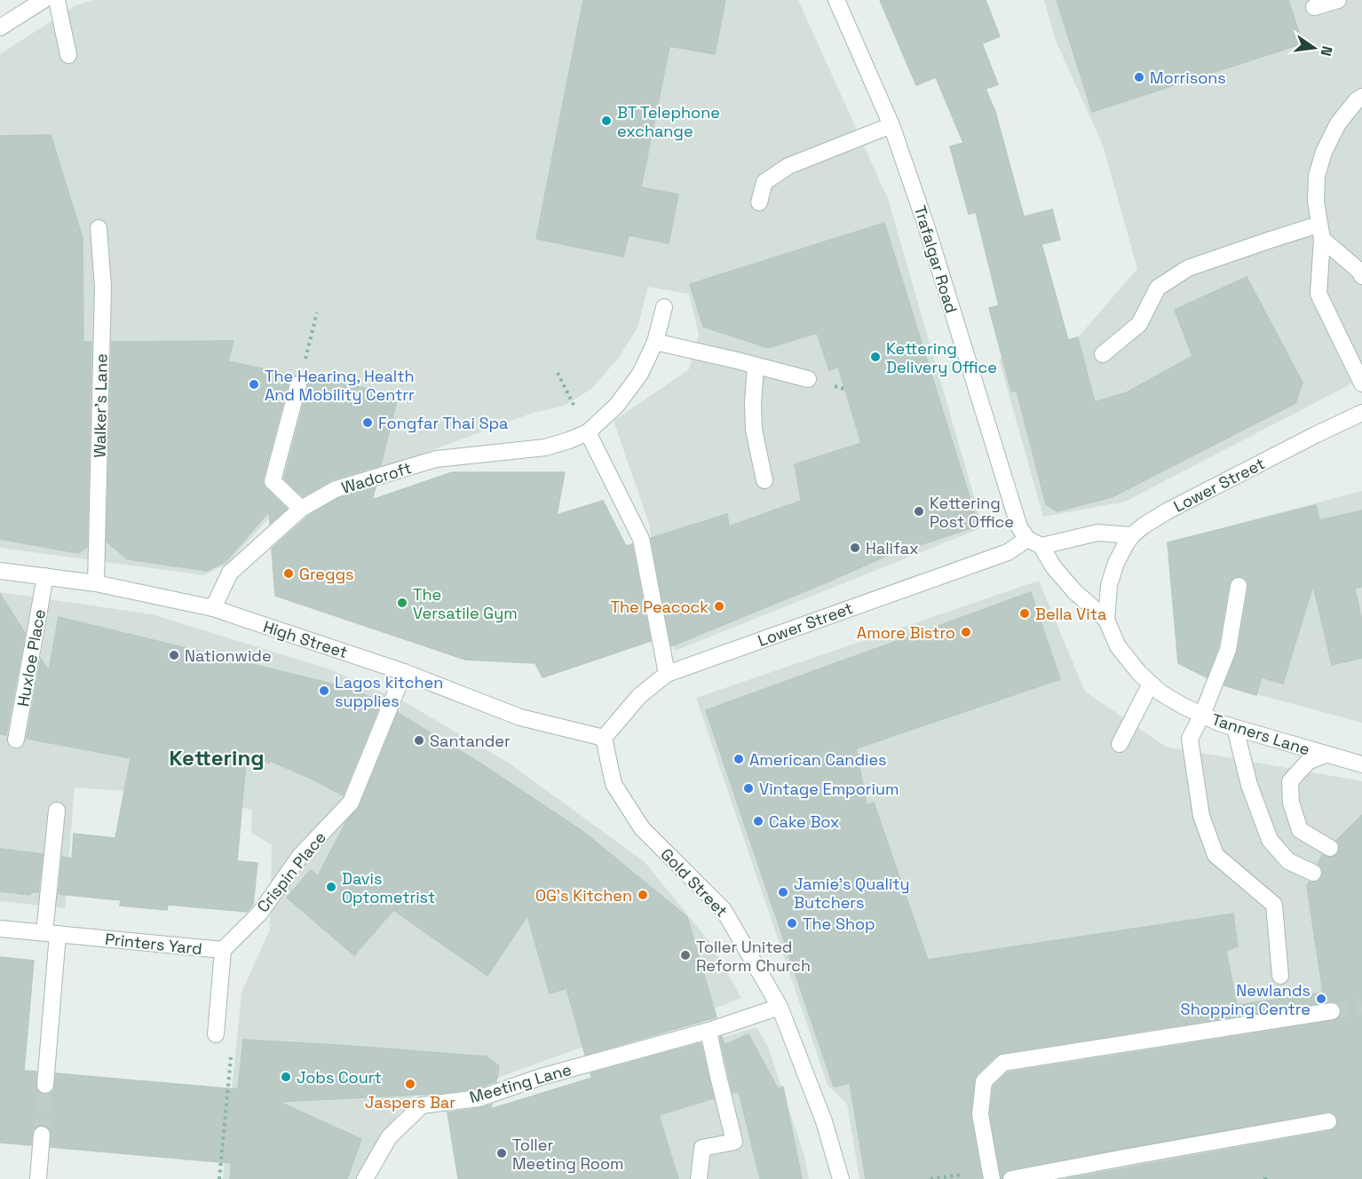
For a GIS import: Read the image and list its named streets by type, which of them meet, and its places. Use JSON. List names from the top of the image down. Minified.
{"streets":{"street":["Trafalgar Road","Walker's Lane","Wadcroft","Lower Street","High Street","Huxloe Place","Tanners Lane","Crispin Place","Gold Street","Printers Yard","Meeting Lane"]},"crossings":[["Trafalgar Road","Lower Street"],["Trafalgar Road","Tanners Lane"],["Walker's Lane","High Street"],["Wadcroft","High Street"],["Lower Street","High Street"],["Lower Street","Tanners Lane"],["Lower Street","Gold Street"],["High Street","Huxloe Place"],["High Street","Crispin Place"],["High Street","Gold Street"],["Crispin Place","Printers Yard"],["Gold Street","Meeting Lane"]],"districts":["Kettering"],"places":["Morrisons","BT Telephone exchange","Kettering Delivery Office","The Hearing, Health And Mobility Centrr","Fongfar Thai Spa","Kettering Post Office","Halifax","Greggs","The Versatile Gym","The Peacock","Bella Vita","Amore Bistro","Nationwide","Lagos kitchen supplies","Santander","American Candies","Vintage Emporium","Cake Box","Davis Optometrist","Jamie's Quality Butchers","OG's Kitchen","The Shop","Toller United Reform Church","Newlands Shopping Centre","Jobs Court","Jaspers Bar","Toller Meeting Room"],"north":"right"}
